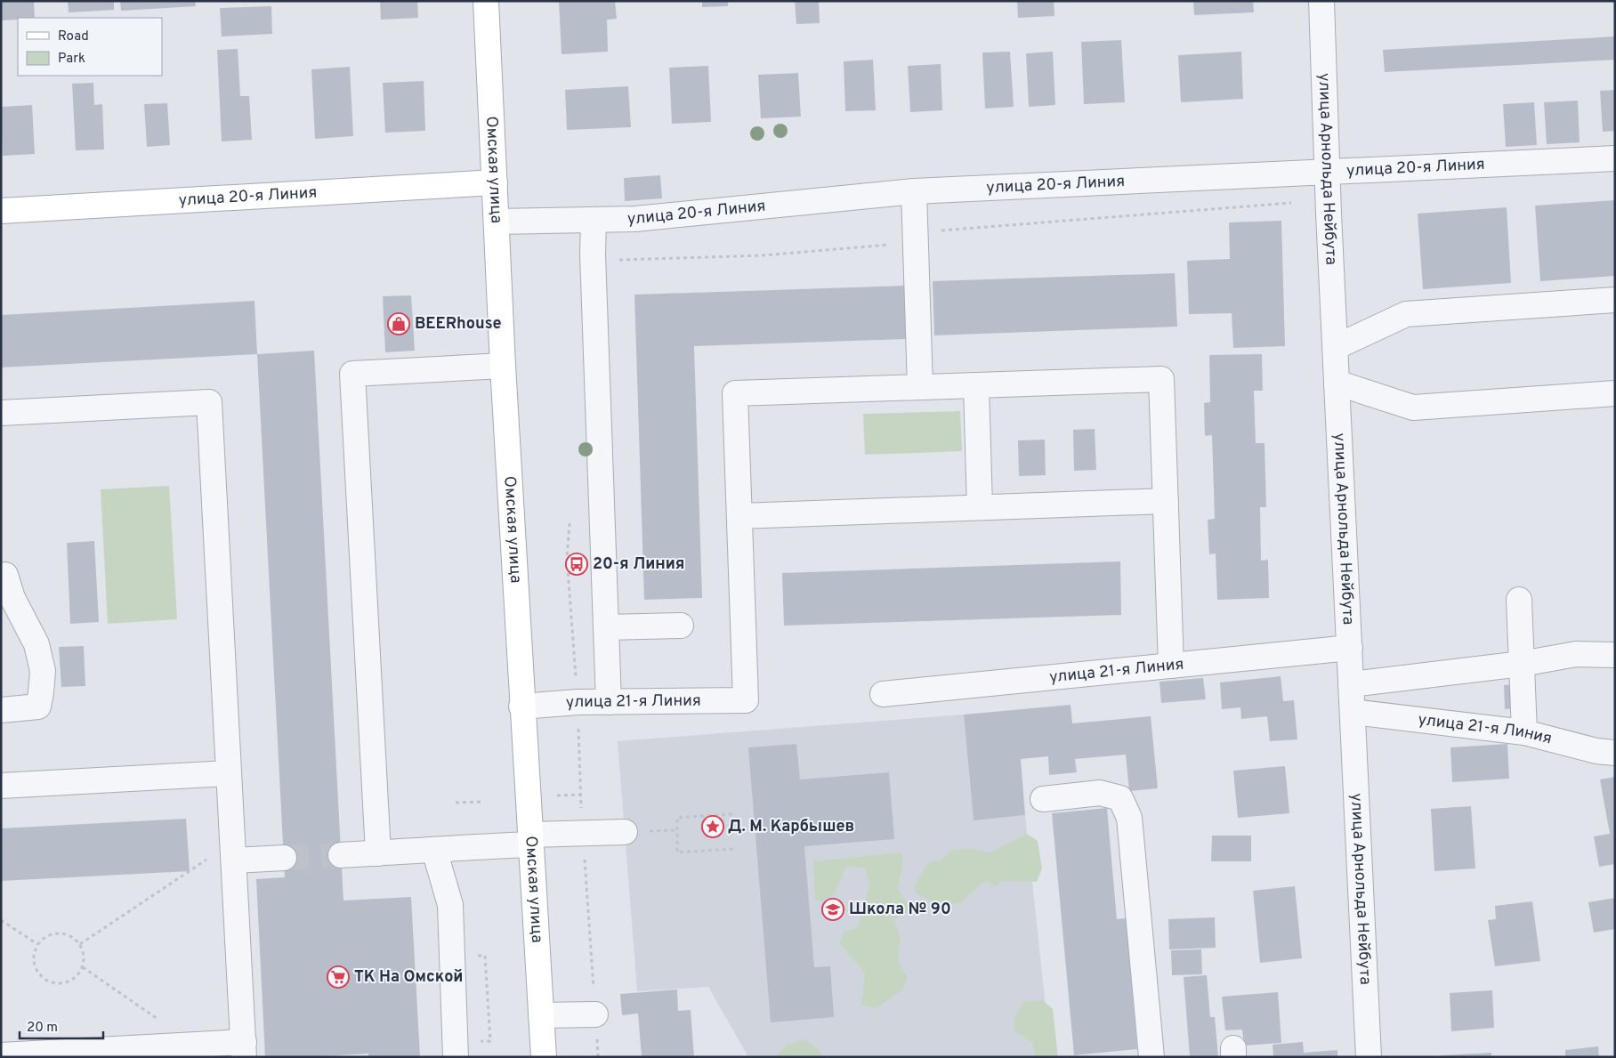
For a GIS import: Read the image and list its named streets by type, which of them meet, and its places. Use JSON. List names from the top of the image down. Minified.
{"streets":{"main road":["улица 20-я Линия","Омская улица"],"street":["улица Арнольда Нейбута","улица 21-я Линия"]},"crossings":[["улица 20-я Линия","Омская улица"],["улица 20-я Линия","улица Арнольда Нейбута"],["Омская улица","улица 21-я Линия"],["улица Арнольда Нейбута","улица 21-я Линия"]],"places":{"shop":["BEERhouse"],"bus stop":["20-я Линия"],"place":["Д. М. Карбышев"],"school or university":["Школа № 90"],"supermarket":["ТК На Омской"]},"legend":["Road","Park"],"scale_bar":"20 m"}
